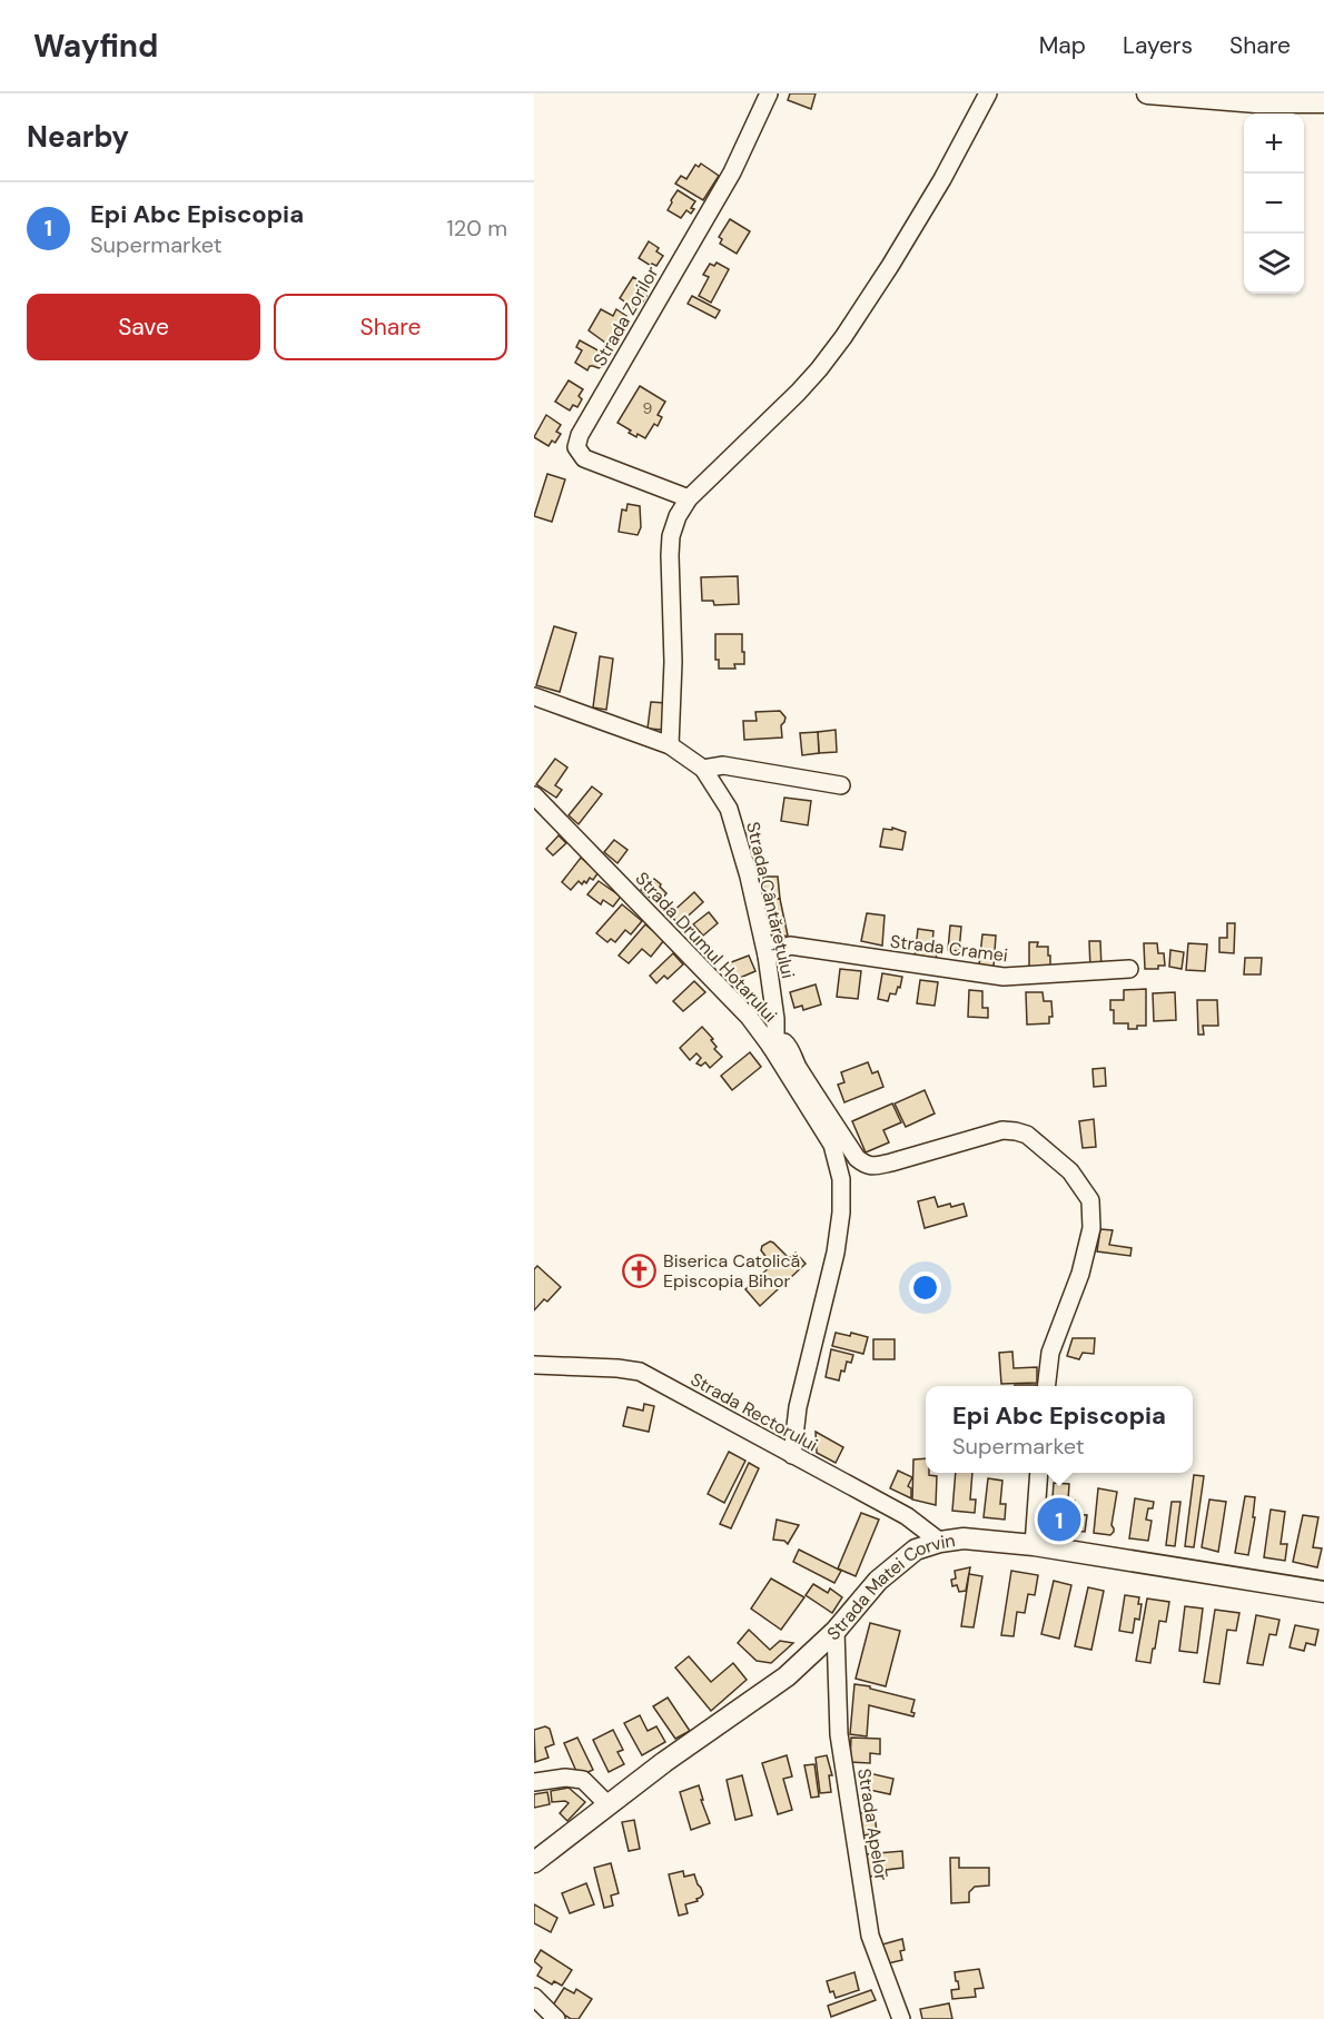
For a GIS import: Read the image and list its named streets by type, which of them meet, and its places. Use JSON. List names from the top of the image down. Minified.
{"streets":{"main road":["Strada Matei Corvin"],"street":["Strada Zorilor","Strada Cântărețului","Strada Drumul Hotarului","Strada Cramei","Strada Rectorului","Strada Apelor"]},"crossings":[["Strada Cântărețului","Strada Drumul Hotarului"],["Strada Cântărețului","Strada Cramei"],["Strada Drumul Hotarului","Strada Rectorului"],["Strada Rectorului","Strada Matei Corvin"],["Strada Matei Corvin","Strada Apelor"]],"places":{"church":["Biserica Catolică Episcopia Bihor"]},"house_numbers":["9"],"page":{"header":"Wayfind","nav":["Map","Layers","Share"],"heading":"Nearby","map_buttons":["+","−"],"list":[{"mark":"1","name":"Epi Abc Episcopia","note":"Supermarket","value":"120 m"}],"buttons":["Save","Share"],"popup":["Epi Abc Episcopia","Supermarket"],"pins":"1"}}
